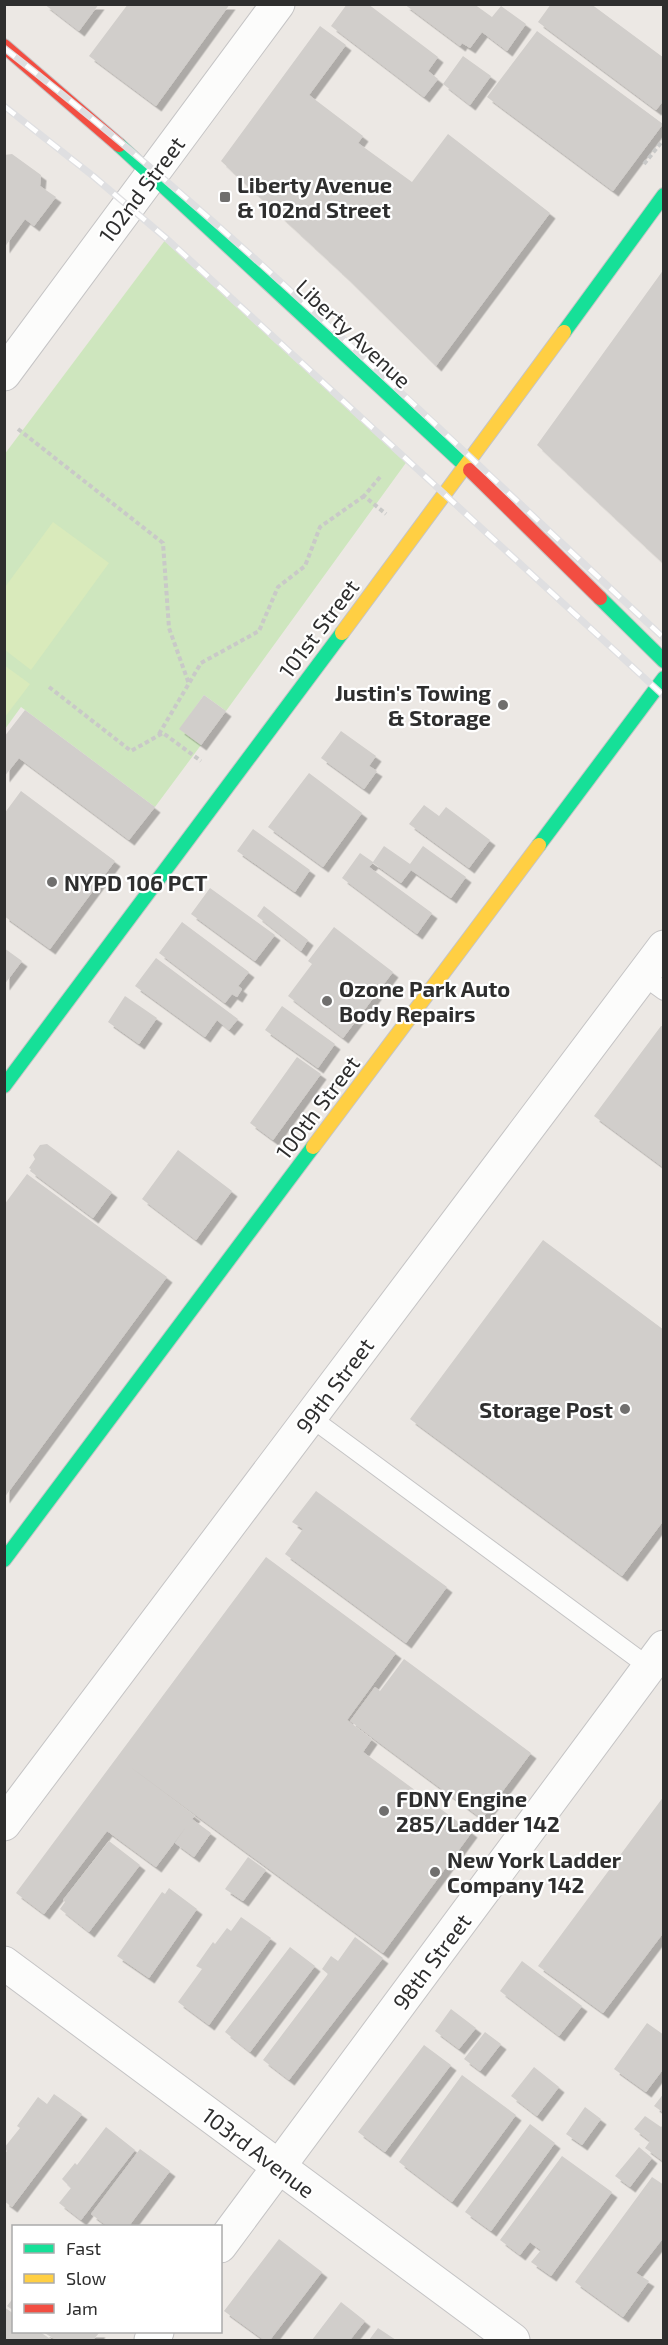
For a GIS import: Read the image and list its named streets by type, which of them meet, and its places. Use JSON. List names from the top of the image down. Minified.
{"streets":{"street":["102nd Street","Liberty Avenue","101st Street","100th Street","99th Street","98th Street","103rd Avenue"]},"crossings":[["102nd Street","Liberty Avenue"],["Liberty Avenue","101st Street"],["98th Street","103rd Avenue"]],"places":{"transit":["Liberty Avenue & 102nd Street"],"other":["Justin's Towing & Storage","NYPD 106 PCT","Ozone Park Auto Body Repairs","Storage Post","FDNY Engine 285/Ladder 142","New York Ladder Company 142"]},"legend":["Fast","Slow","Jam"]}
